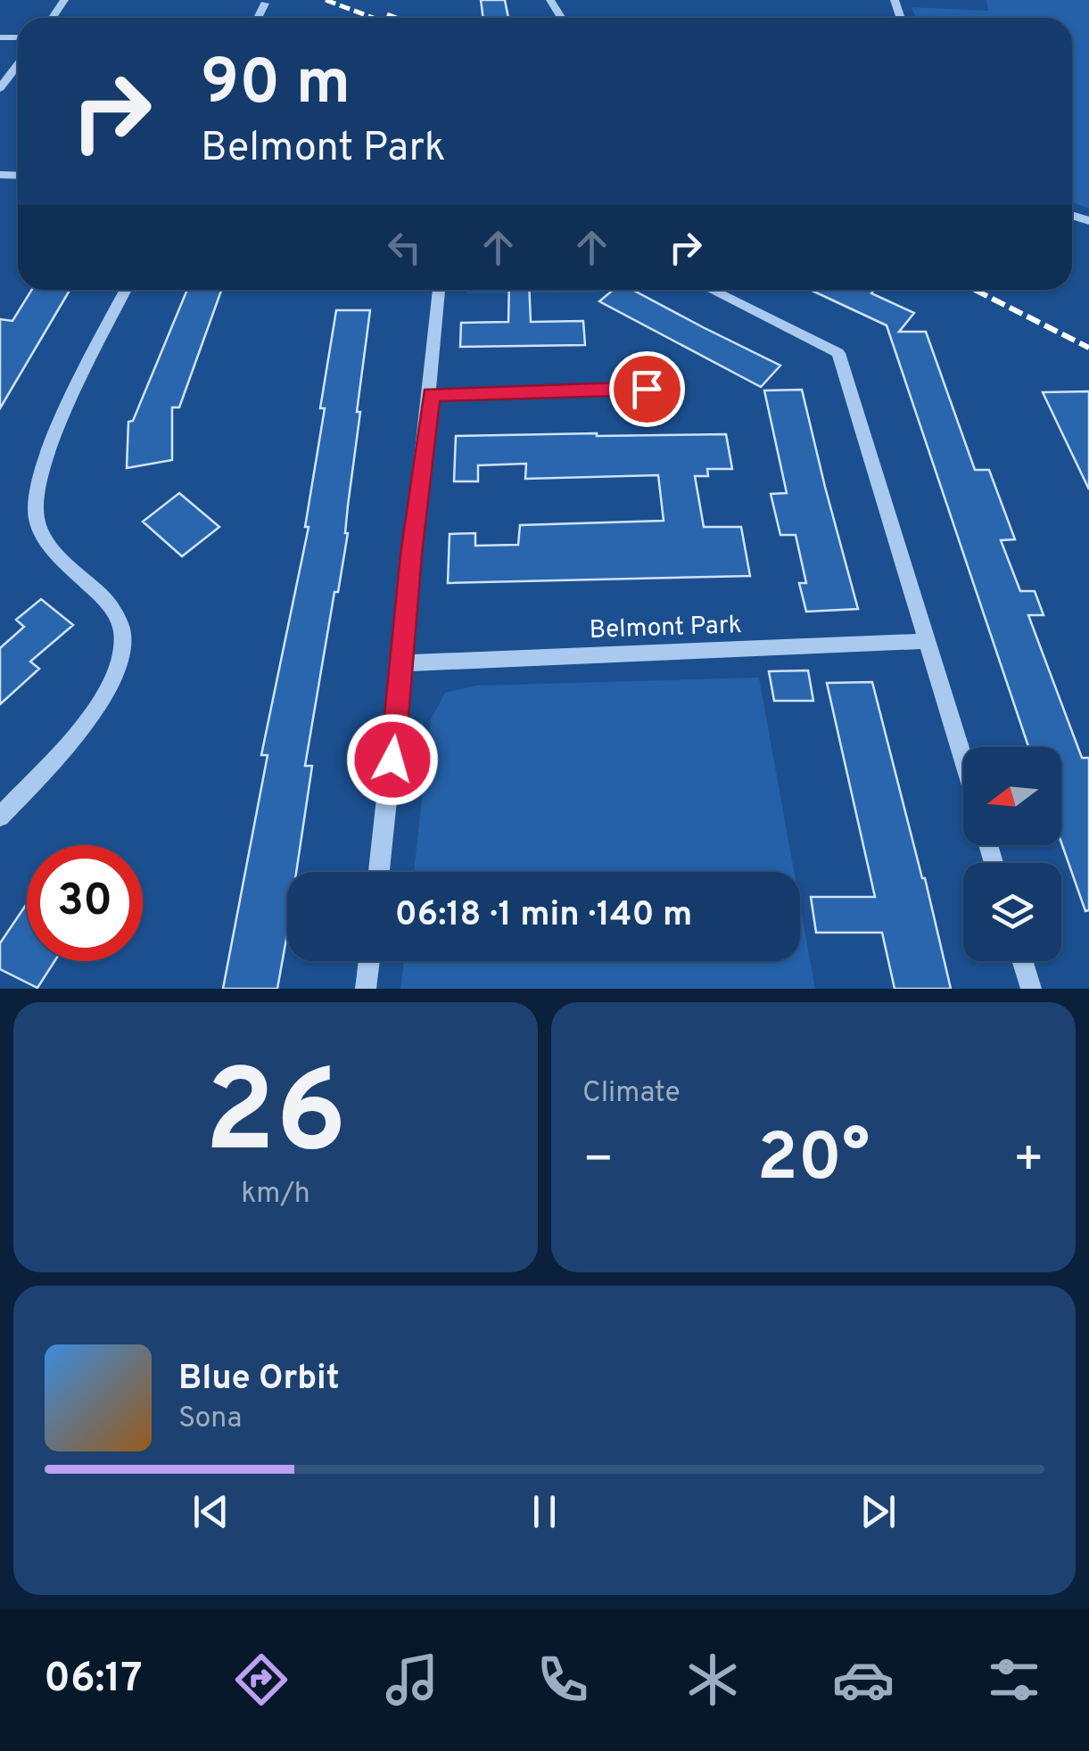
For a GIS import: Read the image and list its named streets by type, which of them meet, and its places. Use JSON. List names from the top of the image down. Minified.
{"streets":{"street":["Belmont Park"]},"north":"left","page":{"turn":["90 m","Belmont Park"],"limit":"30","trip":"06:18 · 1 min · 140 m","tile":[["26","km/h"],"Climate"],"heat":["−","20°","+"],"song":["Blue Orbit","Sona"],"tabs":"06:17"}}
